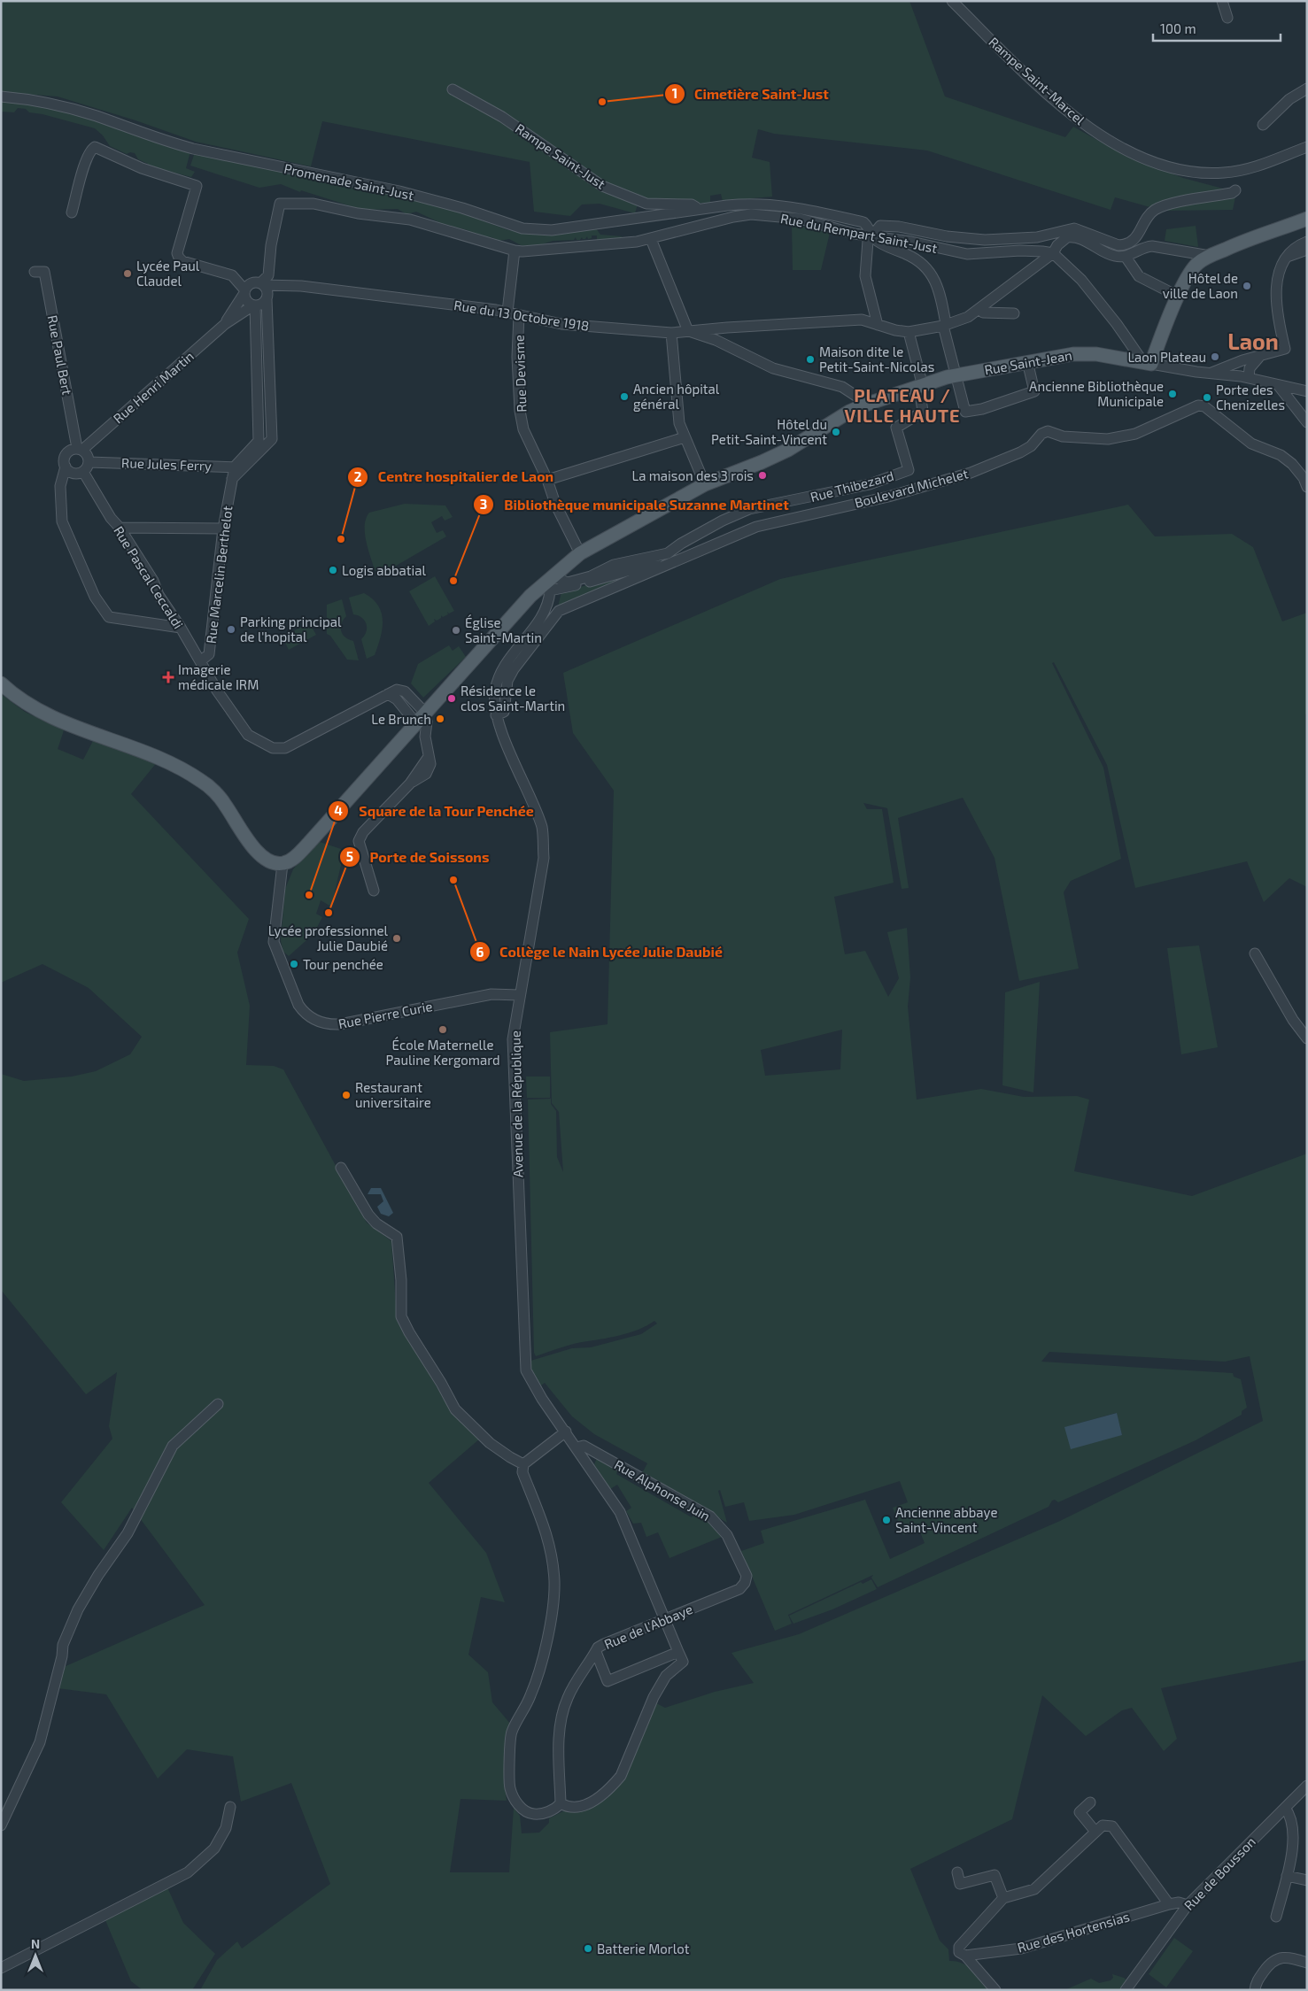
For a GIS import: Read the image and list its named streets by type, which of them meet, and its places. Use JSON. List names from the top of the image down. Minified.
{"streets":{"main road":["Rue Saint-Jean"],"street":["Rampe Saint-Marcel","Rampe Saint-Just","Promenade Saint-Just","Rue du Rempart Saint-Just","Rue du 13 Octobre 1918","Rue Paul Bert","Rue Devisme","Rue Henri Martin","Rue Jules Ferry","Rue Thibezard","Boulevard Michelet","Rue Marcelin Berthelot","Rue Pascal Ceccaldi","Rue Pierre Curie","Avenue de la République","Rue Alphonse Juin","Rue de l'Abbaye","Rue de Bousson","Rue des Hortensias"]},"crossings":[["Rampe Saint-Just","Promenade Saint-Just"],["Promenade Saint-Just","Rue du Rempart Saint-Just"],["Rue du Rempart Saint-Just","Rue du 13 Octobre 1918"],["Rue du Rempart Saint-Just","Rue Henri Martin"],["Rue du Rempart Saint-Just","Rue Marcelin Berthelot"],["Rue du 13 Octobre 1918","Rue Saint-Jean"],["Rue du 13 Octobre 1918","Rue Devisme"],["Rue du 13 Octobre 1918","Rue Henri Martin"],["Rue du 13 Octobre 1918","Rue Marcelin Berthelot"],["Rue Paul Bert","Rue Henri Martin"],["Rue Paul Bert","Rue Jules Ferry"],["Rue Paul Bert","Rue Pascal Ceccaldi"],["Rue Saint-Jean","Rue Devisme"],["Rue Saint-Jean","Rue Thibezard"],["Rue Saint-Jean","Boulevard Michelet"],["Rue Saint-Jean","Rue Marcelin Berthelot"],["Rue Saint-Jean","Rue Pierre Curie"],["Rue Saint-Jean","Avenue de la République"],["Rue Henri Martin","Rue Jules Ferry"],["Rue Henri Martin","Rue Marcelin Berthelot"],["Rue Henri Martin","Rue Pascal Ceccaldi"],["Rue Jules Ferry","Rue Marcelin Berthelot"],["Rue Jules Ferry","Rue Pascal Ceccaldi"],["Rue Thibezard","Boulevard Michelet"],["Rue Thibezard","Avenue de la République"],["Boulevard Michelet","Avenue de la République"],["Rue Marcelin Berthelot","Rue Pascal Ceccaldi"],["Rue Pierre Curie","Avenue de la République"],["Avenue de la République","Rue Alphonse Juin"],["Avenue de la République","Rue de l'Abbaye"],["Rue Alphonse Juin","Rue de l'Abbaye"],["Rue de Bousson","Rue des Hortensias"]],"districts":["Laon","PLATEAU / VILLE HAUTE"],"places":{"other":["Cimetière Saint-Just","Lycée Paul Claudel","Hôtel de ville de Laon","Laon Plateau","Maison dite le Petit-Saint-Nicolas","Ancienne Bibliothèque Municipale","Ancien hôpital général","Porte des Chenizelles","Hôtel du Petit-Saint-Vincent","La maison des 3 rois","Centre hospitalier de Laon","Logis abbatial","Bibliothèque municipale Suzanne Martinet","Parking principal de l'hopital","Église Saint-Martin","Résidence le clos Saint-Martin","Le Brunch","Collège le Nain Lycée Julie Daubié","Square de la Tour Penchée","Porte de Soissons","Lycée professionnel Julie Daubié","Tour penchée","École Maternelle Pauline Kergomard","Restaurant universitaire","Ancienne abbaye Saint-Vincent","Batterie Morlot"],"health":["Imagerie médicale IRM"]},"scale_bar":"100 m","north":"top"}
